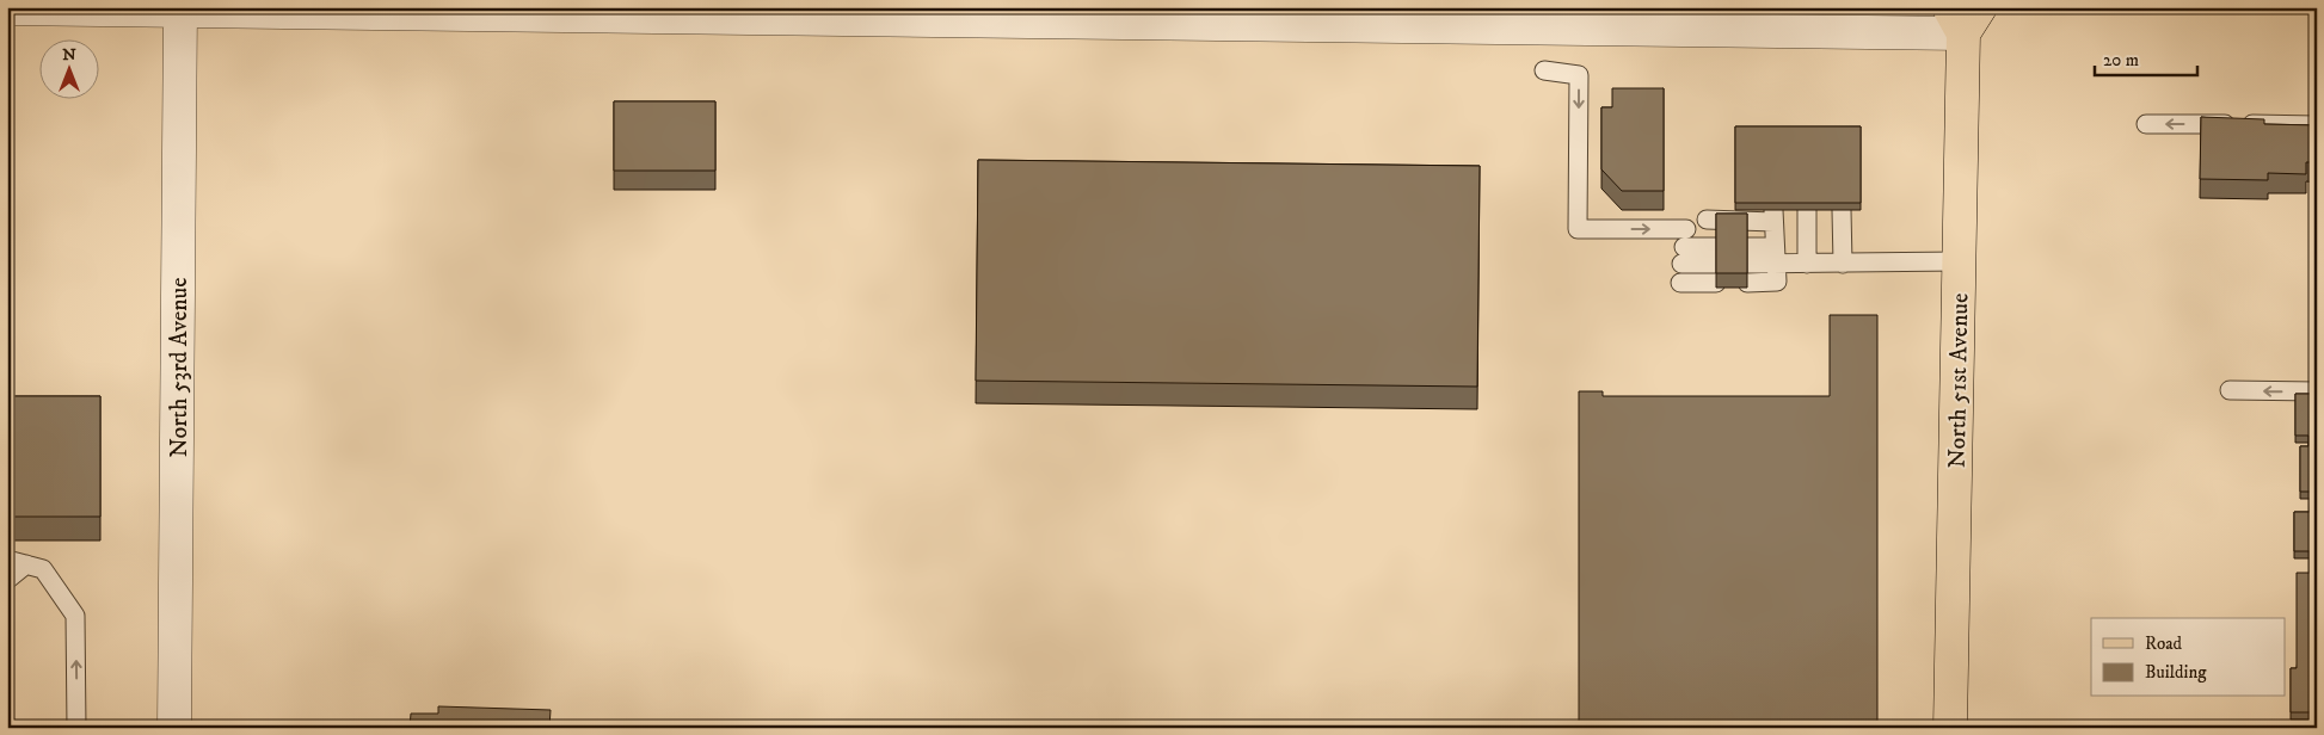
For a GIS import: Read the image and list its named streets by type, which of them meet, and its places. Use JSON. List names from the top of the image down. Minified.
{"streets":{"main road":["North 51st Avenue"],"street":["North 53rd Avenue"]},"legend":["Road","Building"],"scale_bar":"20 m","north":"top"}
